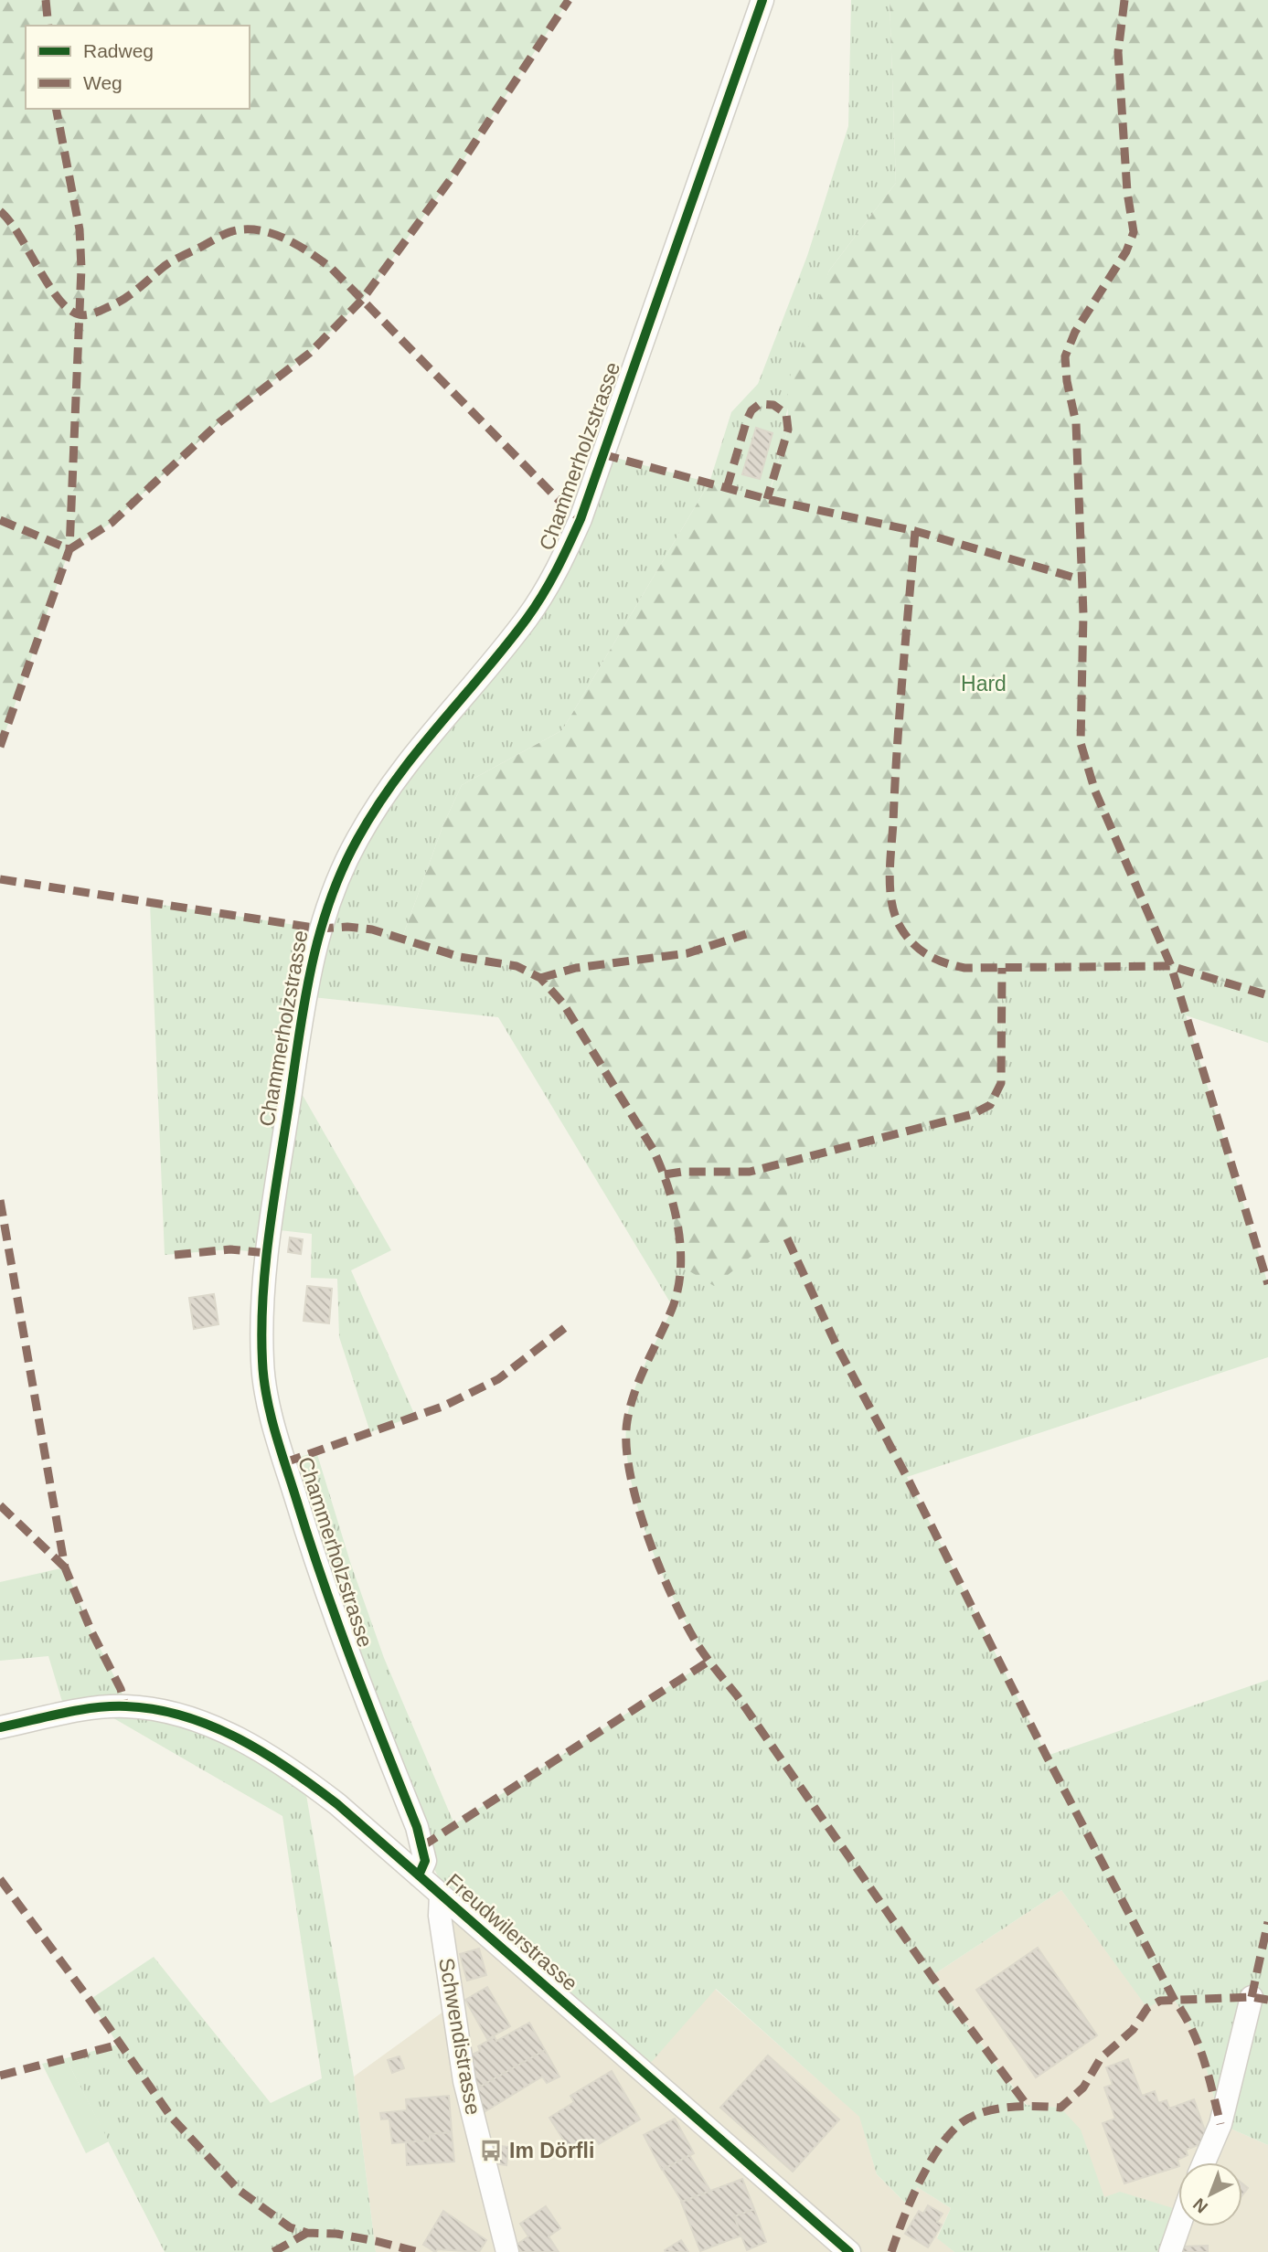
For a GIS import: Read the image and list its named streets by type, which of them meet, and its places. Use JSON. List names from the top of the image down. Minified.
{"streets":{"street":["Chammerholzstrasse","Freudwilerstrasse","Schwendistrasse"]},"crossings":[["Chammerholzstrasse","Freudwilerstrasse"],["Freudwilerstrasse","Schwendistrasse"]],"parks":["Hard"],"places":{"bus stop":["Im Dörfli"]},"legend":["Radweg","Weg"],"north":"bottom left"}
